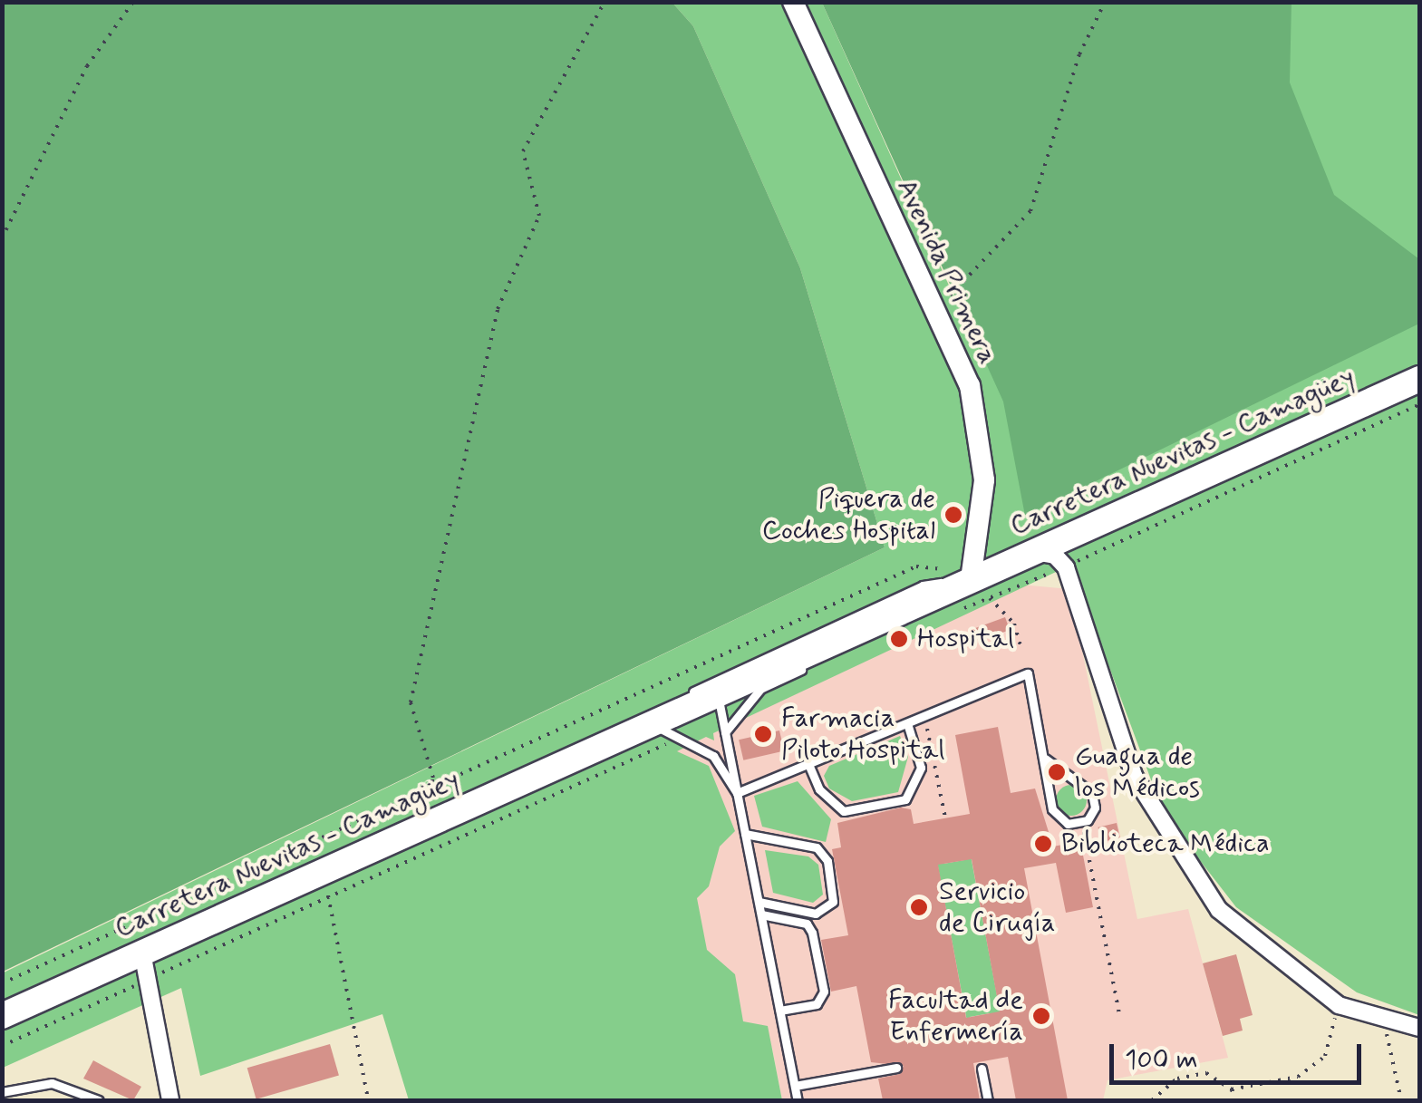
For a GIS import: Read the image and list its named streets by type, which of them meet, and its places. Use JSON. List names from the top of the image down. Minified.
{"streets":{"highway":["Carretera Nuevitas - Camagüey"],"main road":["Avenida Primera"]},"crossings":[["Avenida Primera","Carretera Nuevitas - Camagüey"]],"places":["Piquera de Coches Hospital","Hospital","Farmacia Piloto Hospital","Guagua de los Médicos","Biblioteca Médica","Servicio de Cirugía","Facultad de Enfermería"],"scale_bar":"100 m"}
